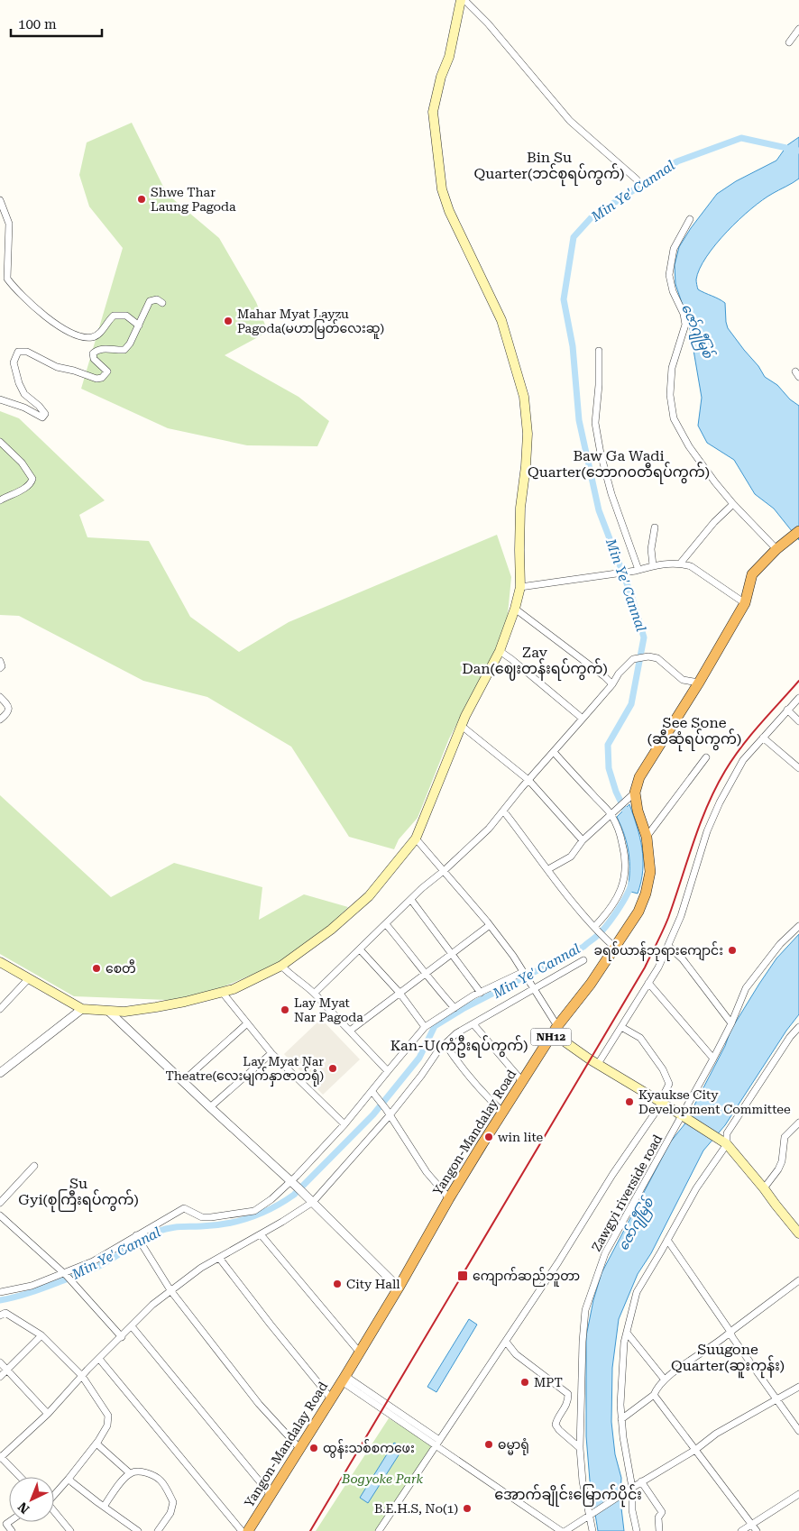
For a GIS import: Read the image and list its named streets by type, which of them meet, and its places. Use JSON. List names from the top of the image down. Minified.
{"streets":{"highway":["NH12","Yangon-Mandalay Road"],"street":["Zawgyi riverside road"]},"districts":["Bin Su Quarter(ဘင်စုရပ်ကွက်)","Baw Ga Wadi Quarter(ဘောဂ၀တီရပ်ကွက်)","Zay Dan(ဈေးတန်းရပ်ကွက်)","See Sone (ဆီဆုံရပ်ကွက်)","Kan-U(ကံဦးရပ်ကွက်)","Su Gyi(စုကြီးရပ်ကွက်)","Suugone Quarter(ဆူးကုန်း)","အောက်ချိုင်းမြောက်ပိုင်း"],"water":["Min Ye' Cannal","ဇော်ဂျီမြစ်"],"parks":["Bogyoke Park"],"places":{"other":["Shwe Thar Laung Pagoda","Mahar Myat Layzu Pagoda(မဟာမြတ်လေးဆူ)","ခရစ်ယာန်ဘုရားကျောင်း","စေတီ","Lay Myat Nar Pagoda","Lay Myat Nar Theatre(လေးမျက်နှာဇာတ်ရုံ)","Kyaukse City Development Committee","win lite","City Hall","MPT","ဓမ္မာရုံ","ထွန်းသစ်စကဖေး","B.E.H.S, No(1)"],"transit":["ကျောက်ဆည်ဘူတာ"]},"scale_bar":"100 m","north":"bottom left"}
